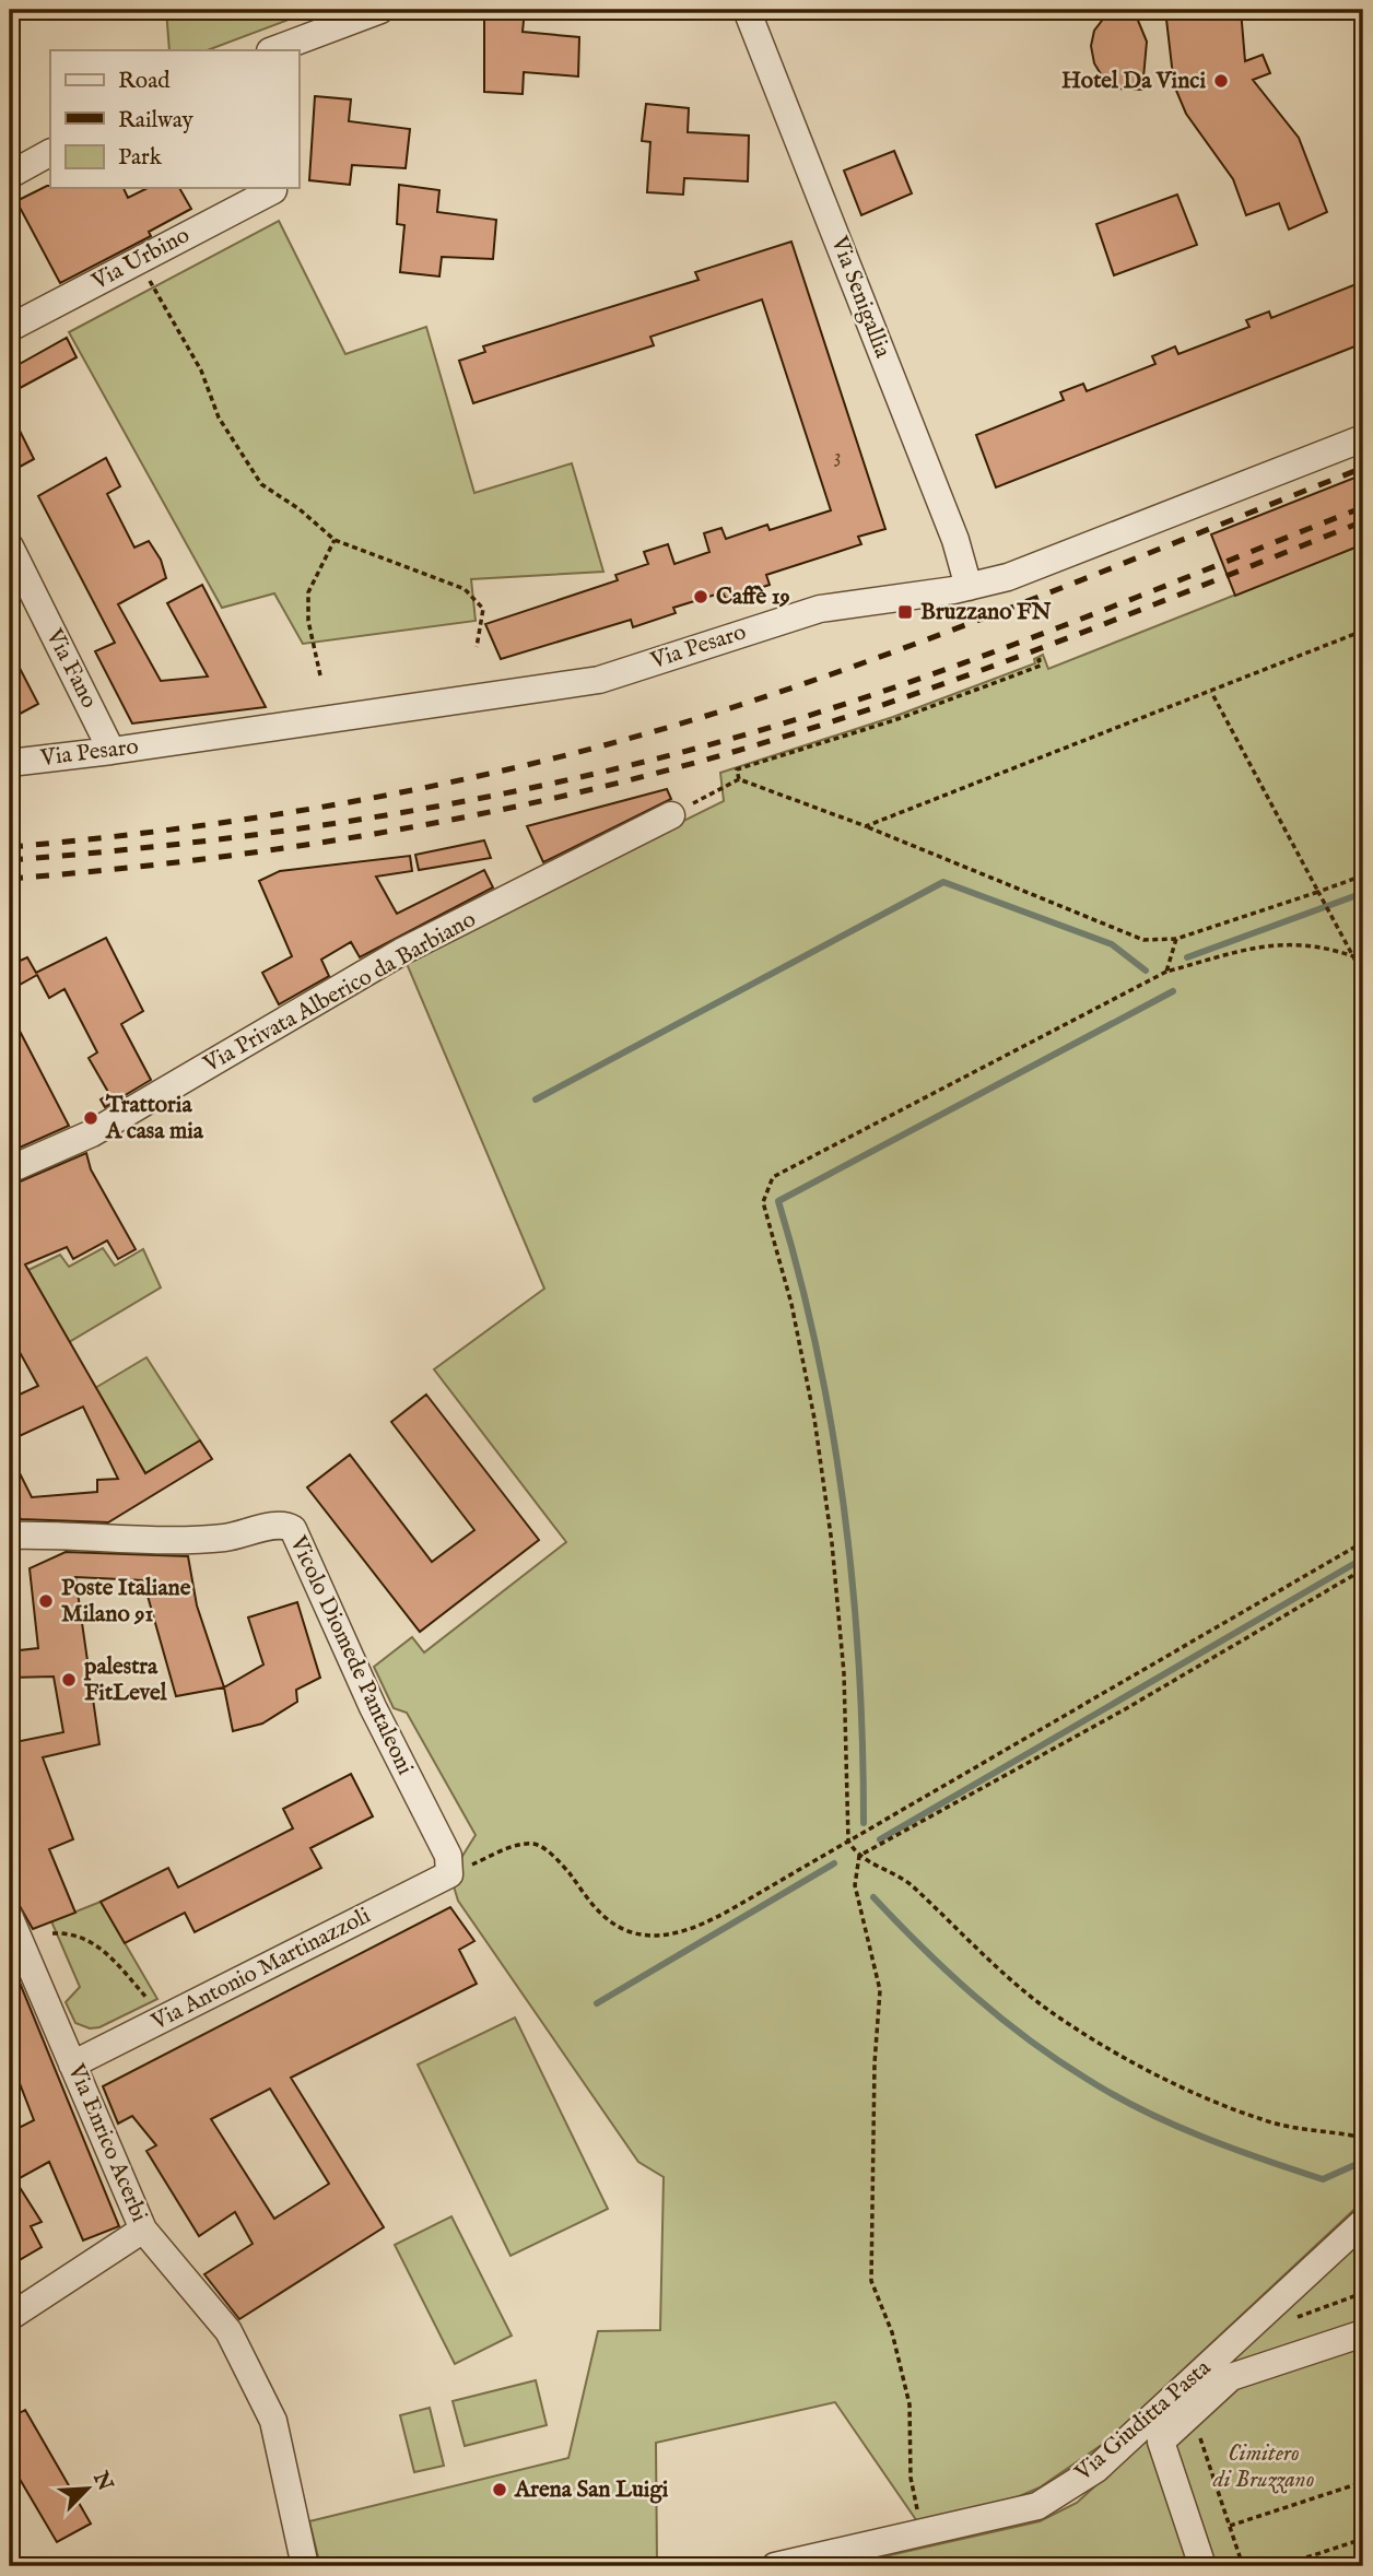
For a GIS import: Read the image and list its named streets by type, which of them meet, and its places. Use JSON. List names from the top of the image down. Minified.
{"streets":{"street":["Via Urbino","Via Senigallia","Via Pesaro","Via Fano","Via Privata Alberico da Barbiano","Vicolo Diomede Pantaleoni","Via Antonio Martinazzoli","Via Enrico Acerbi","Via Giuditta Pasta"]},"crossings":[["Via Senigallia","Via Pesaro"],["Via Pesaro","Via Fano"],["Vicolo Diomede Pantaleoni","Via Antonio Martinazzoli"],["Via Antonio Martinazzoli","Via Enrico Acerbi"]],"parks":["Cimitero di Bruzzano"],"places":{"other":["Hotel Da Vinci","Caffè 19","Trattoria A casa mia","Poste Italiane Milano 91","palestra FitLevel","Arena San Luigi"],"transit":["Bruzzano FN"]},"house_numbers":["3"],"legend":["Road","Railway","Park"],"north":"top right"}
